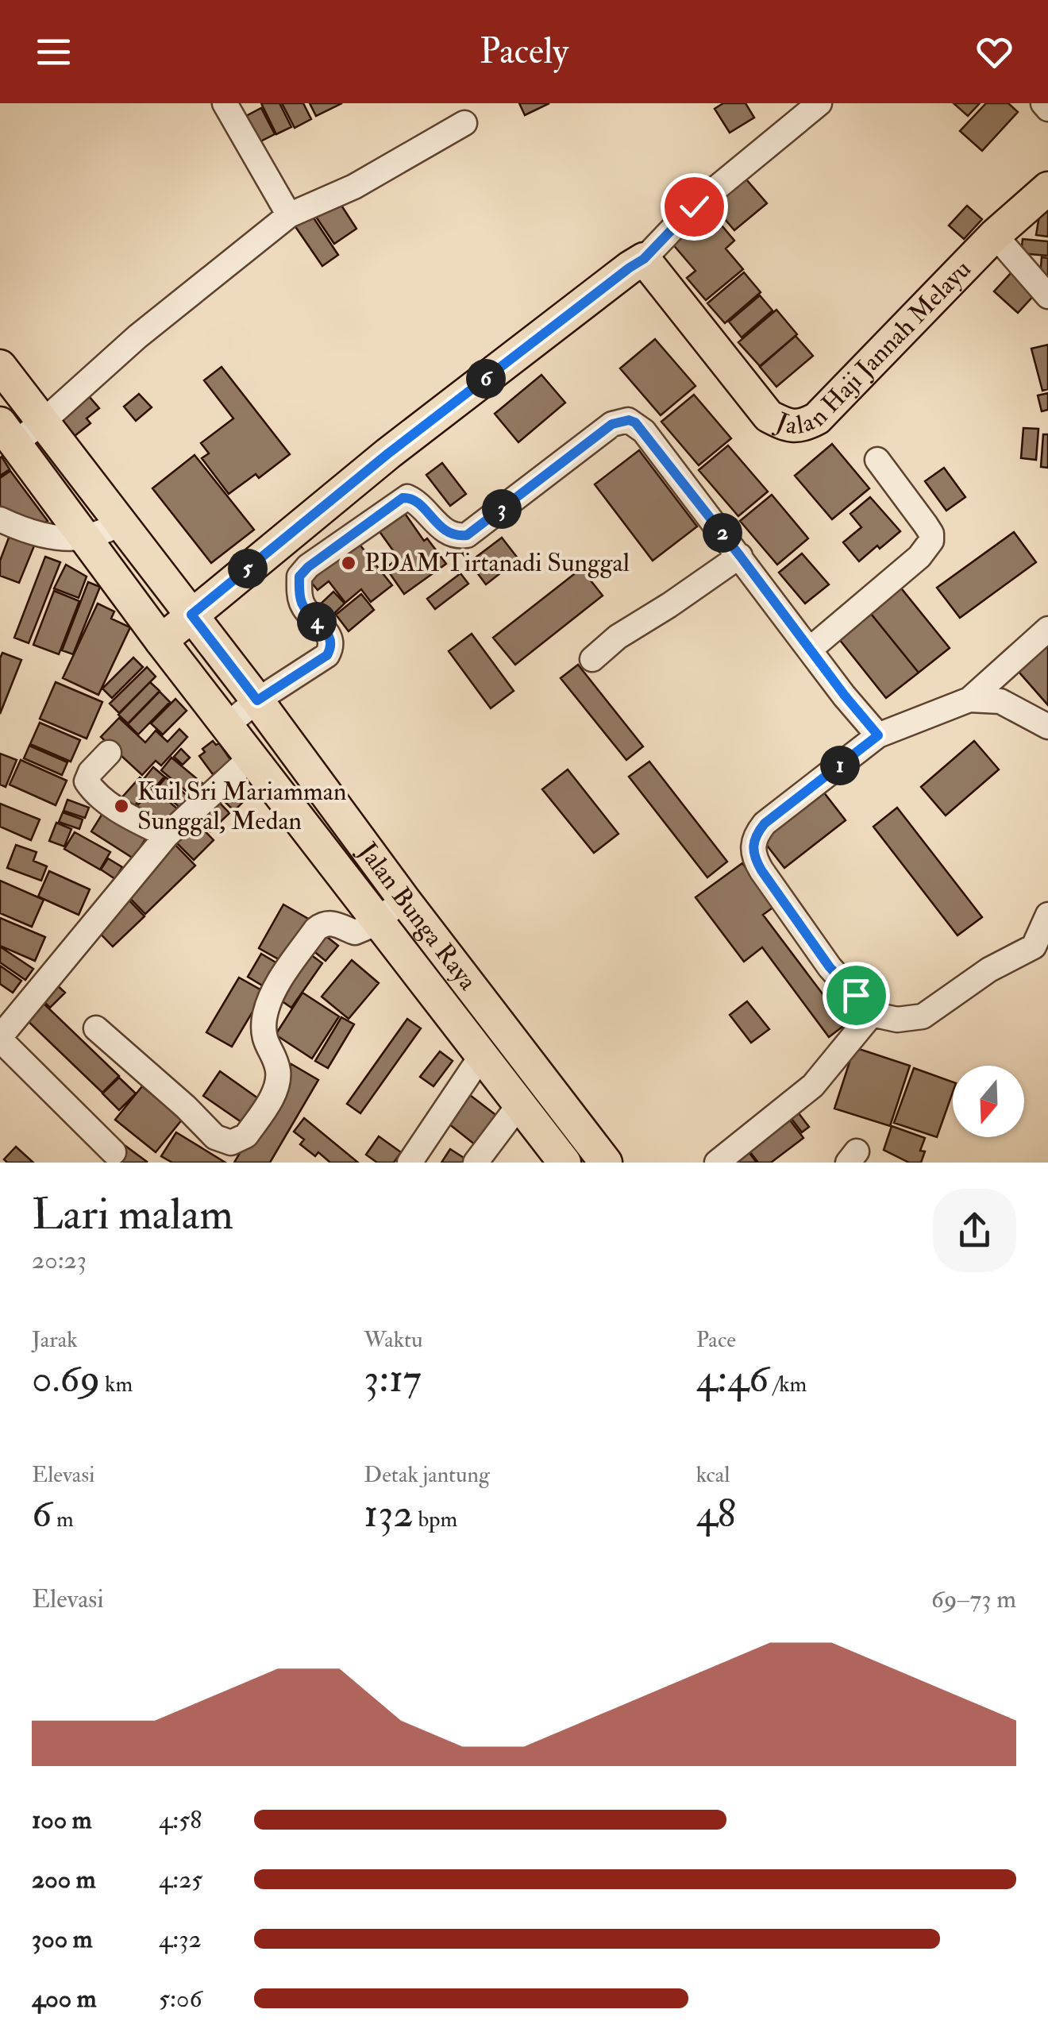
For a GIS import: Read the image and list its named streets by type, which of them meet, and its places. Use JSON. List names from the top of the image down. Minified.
{"streets":{"main road":["Jalan Haji Jannah Melayu","Jalan Bunga Raya"]},"places":["PDAM Tirtanadi Sunggal","Kuil Sri Mariamman Sunggal, Medan"],"north":"bottom","page":{"header":"Pacely","pins":["6","3","2","5","4","1"],"heading":["Lari malam","20:23"],"stats":[["Jarak","0.69 km"],["Waktu","3:17"],["Pace","4:46 /km"],["Elevasi","6 m"],["Detak jantung","132 bpm"],["kcal","48"]],"chart":["Elevasi","69–73 m"],"list":[{"name":"100 m","note":"4:58"},{"name":"200 m","note":"4:25"},{"name":"300 m","note":"4:32"},{"name":"400 m","note":"5:06"}]}}
